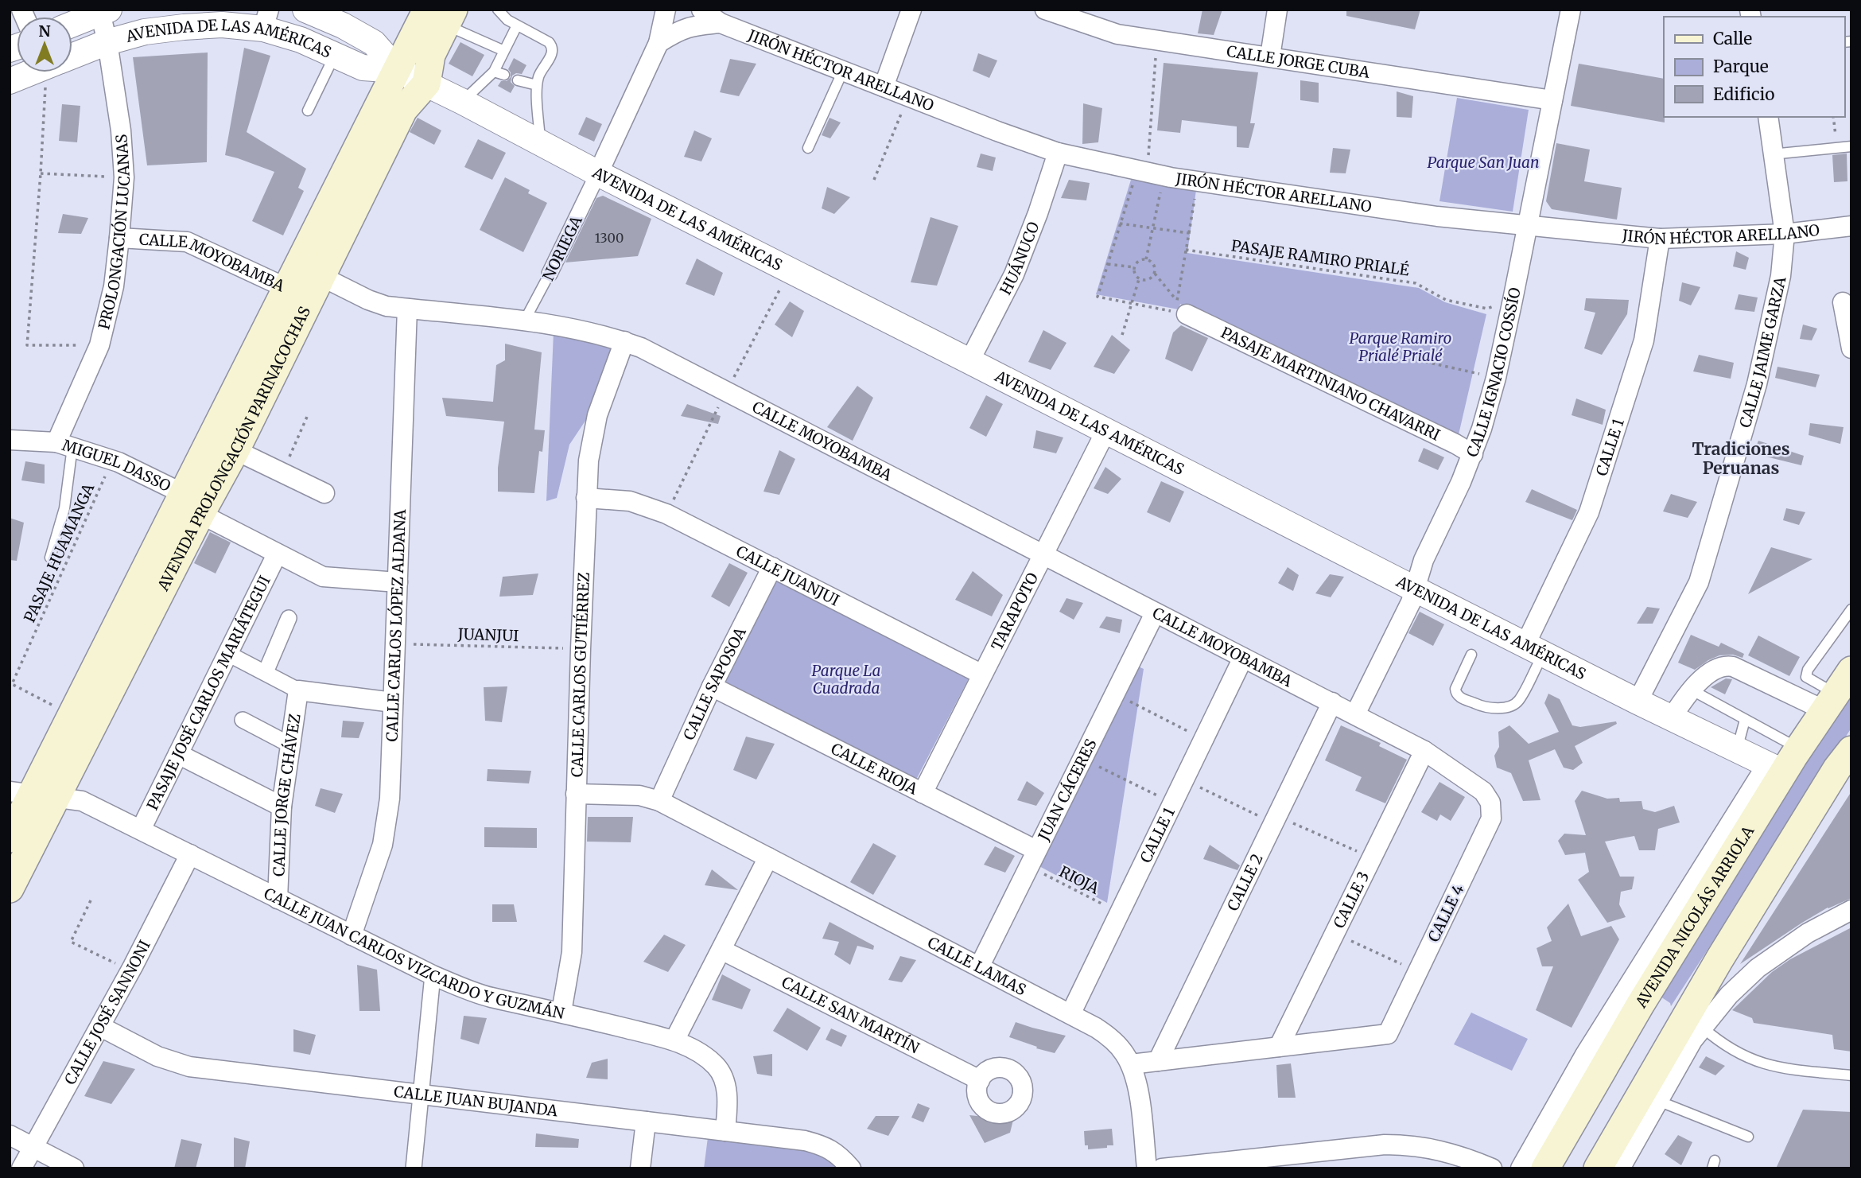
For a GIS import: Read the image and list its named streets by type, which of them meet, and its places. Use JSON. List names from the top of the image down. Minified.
{"streets":{"main road":["AVENIDA PROLONGACIÓN PARINACOCHAS","AVENIDA NICOLÁS ARRIOLA"],"street":["AVENIDA DE LAS AMÉRICAS","CALLE JORGE CUBA","JIRÓN HÉCTOR ARELLANO","PROLONGACIÓN LUCANAS","NORIEGA","HUÁNUCO","CALLE MOYOBAMBA","CALLE JAIME GARZA","CALLE IGNACIO COSSÍO","PASAJE MARTINIANO CHAVARRI","CALLE 1","MIGUEL DASSO","CALLE JUANJUI","TARAPOTO","CALLE CARLOS LÓPEZ ALDANA","CALLE CARLOS GUTIÉRREZ","CALLE SAPOSOA","PASAJE JOSÉ CARLOS MARIÁTEGUI","CALLE RIOJA","JUAN CÁCERES","CALLE JORGE CHÁVEZ","CALLE 2","CALLE 3","CALLE 4","CALLE JUAN CARLOS VIZCARDO Y GUZMÁN","CALLE LAMAS","CALLE JOSÉ SANNONI","CALLE SAN MARTÍN","CALLE JUAN BUJANDA"],"path":["PASAJE RAMIRO PRIALÉ","PASAJE HUAMANGA","JUANJUI","RIOJA"]},"crossings":[["AVENIDA DE LAS AMÉRICAS","PROLONGACIÓN LUCANAS"],["AVENIDA DE LAS AMÉRICAS","NORIEGA"],["AVENIDA DE LAS AMÉRICAS","HUÁNUCO"],["AVENIDA DE LAS AMÉRICAS","CALLE JAIME GARZA"],["AVENIDA DE LAS AMÉRICAS","CALLE IGNACIO COSSÍO"],["AVENIDA DE LAS AMÉRICAS","CALLE 1"],["AVENIDA DE LAS AMÉRICAS","AVENIDA PROLONGACIÓN PARINACOCHAS"],["AVENIDA DE LAS AMÉRICAS","TARAPOTO"],["AVENIDA DE LAS AMÉRICAS","AVENIDA NICOLÁS ARRIOLA"],["CALLE JORGE CUBA","CALLE IGNACIO COSSÍO"],["JIRÓN HÉCTOR ARELLANO","HUÁNUCO"],["JIRÓN HÉCTOR ARELLANO","CALLE JAIME GARZA"],["JIRÓN HÉCTOR ARELLANO","CALLE IGNACIO COSSÍO"],["JIRÓN HÉCTOR ARELLANO","CALLE 1"],["PROLONGACIÓN LUCANAS","CALLE MOYOBAMBA"],["PROLONGACIÓN LUCANAS","MIGUEL DASSO"],["NORIEGA","CALLE MOYOBAMBA"],["PASAJE RAMIRO PRIALÉ","CALLE IGNACIO COSSÍO"],["CALLE MOYOBAMBA","CALLE IGNACIO COSSÍO"],["CALLE MOYOBAMBA","CALLE 1"],["CALLE MOYOBAMBA","AVENIDA PROLONGACIÓN PARINACOCHAS"],["CALLE MOYOBAMBA","TARAPOTO"],["CALLE MOYOBAMBA","CALLE CARLOS LÓPEZ ALDANA"],["CALLE MOYOBAMBA","CALLE CARLOS GUTIÉRREZ"],["CALLE MOYOBAMBA","JUAN CÁCERES"],["CALLE MOYOBAMBA","CALLE 2"],["CALLE MOYOBAMBA","CALLE 3"],["CALLE MOYOBAMBA","CALLE 4"],["CALLE IGNACIO COSSÍO","PASAJE MARTINIANO CHAVARRI"],["CALLE 1","RIOJA"],["CALLE 1","CALLE LAMAS"],["AVENIDA PROLONGACIÓN PARINACOCHAS","MIGUEL DASSO"],["AVENIDA PROLONGACIÓN PARINACOCHAS","PASAJE HUAMANGA"],["AVENIDA PROLONGACIÓN PARINACOCHAS","CALLE JUAN CARLOS VIZCARDO Y GUZMÁN"],["MIGUEL DASSO","PASAJE HUAMANGA"],["MIGUEL DASSO","CALLE CARLOS LÓPEZ ALDANA"],["MIGUEL DASSO","PASAJE JOSÉ CARLOS MARIÁTEGUI"],["CALLE JUANJUI","TARAPOTO"],["CALLE JUANJUI","CALLE CARLOS GUTIÉRREZ"],["CALLE JUANJUI","CALLE SAPOSOA"],["TARAPOTO","CALLE RIOJA"],["CALLE CARLOS LÓPEZ ALDANA","JUANJUI"],["CALLE CARLOS LÓPEZ ALDANA","CALLE JUAN CARLOS VIZCARDO Y GUZMÁN"],["JUANJUI","CALLE CARLOS GUTIÉRREZ"],["CALLE CARLOS GUTIÉRREZ","CALLE JUAN CARLOS VIZCARDO Y GUZMÁN"],["CALLE CARLOS GUTIÉRREZ","CALLE LAMAS"],["CALLE SAPOSOA","CALLE RIOJA"],["CALLE SAPOSOA","CALLE LAMAS"],["PASAJE JOSÉ CARLOS MARIÁTEGUI","CALLE JUAN CARLOS VIZCARDO Y GUZMÁN"],["CALLE RIOJA","JUAN CÁCERES"],["CALLE RIOJA","RIOJA"],["JUAN CÁCERES","RIOJA"],["JUAN CÁCERES","CALLE LAMAS"],["CALLE JORGE CHÁVEZ","CALLE JUAN CARLOS VIZCARDO Y GUZMÁN"],["CALLE 3","CALLE 4"],["CALLE JUAN CARLOS VIZCARDO Y GUZMÁN","CALLE JOSÉ SANNONI"],["CALLE JUAN CARLOS VIZCARDO Y GUZMÁN","CALLE JUAN BUJANDA"],["CALLE JOSÉ SANNONI","CALLE JUAN BUJANDA"]],"districts":["Tradiciones Peruanas"],"parks":["Parque San Juan","Parque Ramiro Prialé Prialé","Parque La Cuadrada"],"house_numbers":["1300"],"legend":["Calle","Parque","Edificio"],"north":"top"}
